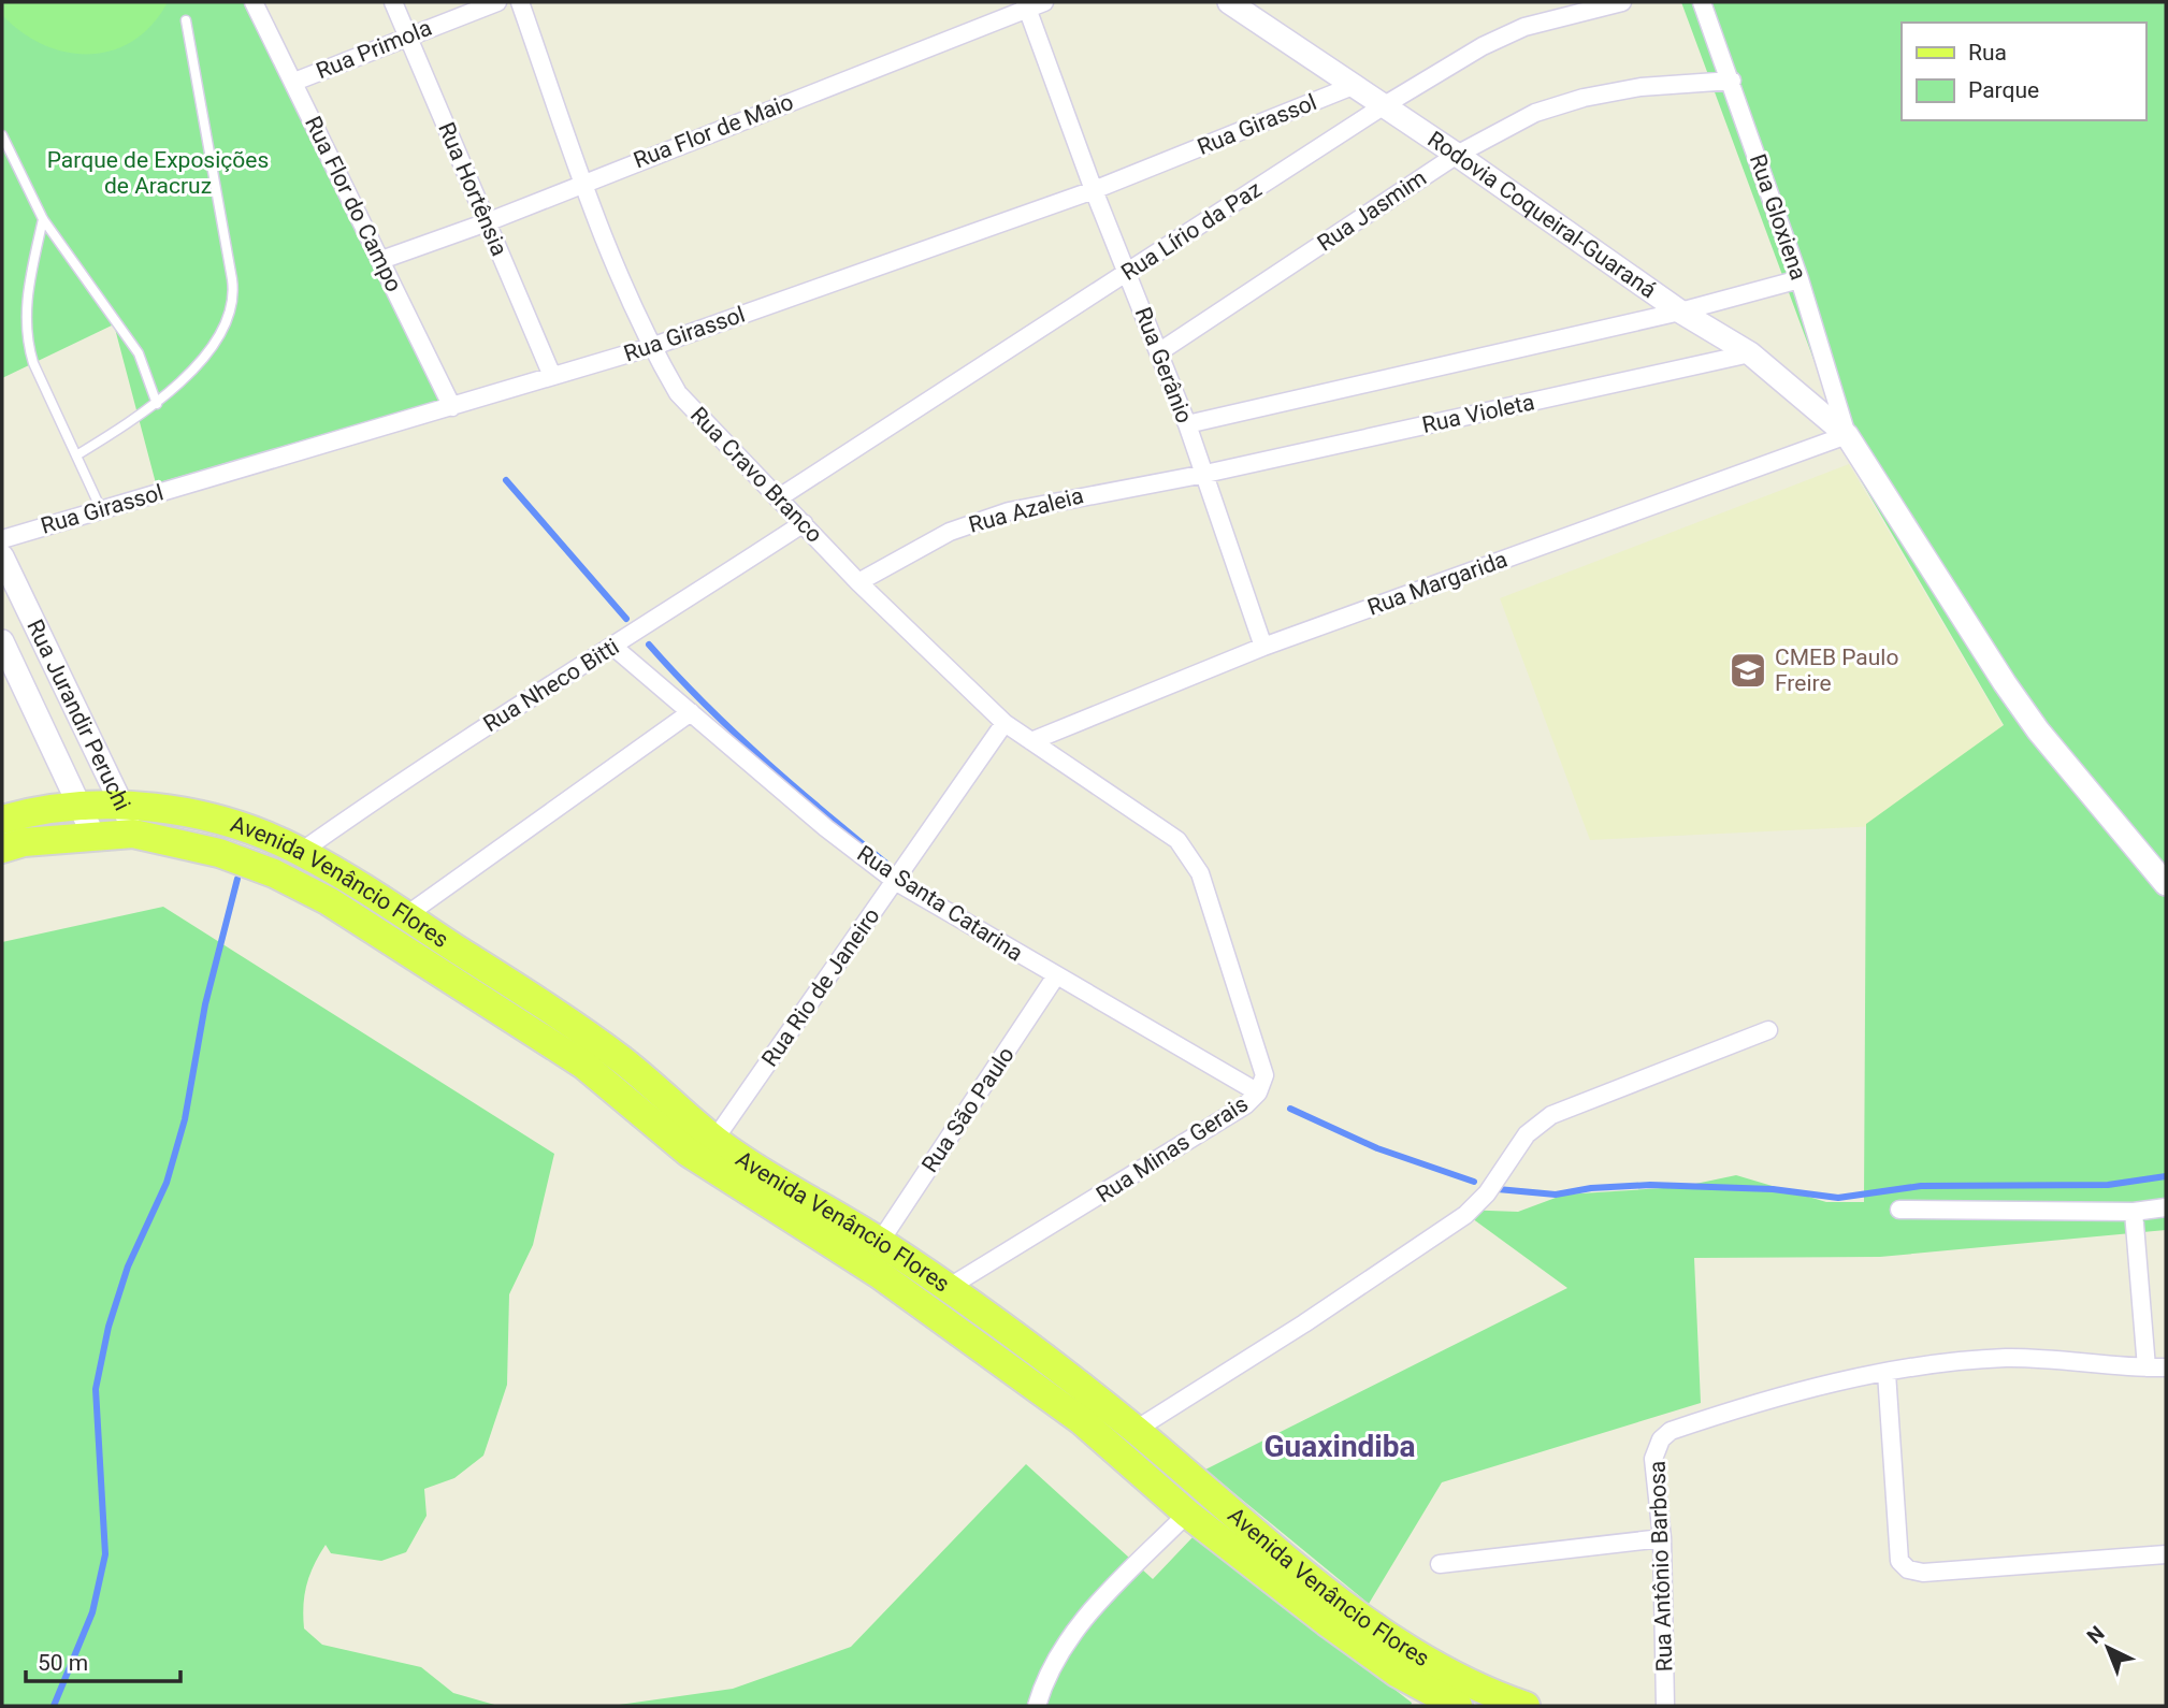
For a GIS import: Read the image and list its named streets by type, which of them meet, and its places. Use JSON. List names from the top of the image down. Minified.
{"streets":{"main road":["Avenida Venâncio Flores"],"street":["Rua Primola","Rua Girassol","Rua Flor de Maio","Rua Hortênsia","Rua Flor do Campo","Rua Jasmim","Rodovia Coqueiral-Guaraná","Rua Gloxiena","Rua Lírio da Paz","Rua Gerânio","Rua Violeta","Rua Cravo Branco","Rua Azaleia","Rua Margarida","Rua Nheco Bitti","Rua Jurandir Peruchi","Rua Santa Catarina","Rua Rio de Janeiro","Rua São Paulo","Rua Minas Gerais","Rua Antônio Barbosa"]},"crossings":[["Rua Primola","Rua Hortênsia"],["Rua Primola","Rua Flor do Campo"],["Rua Girassol","Rua Hortênsia"],["Rua Girassol","Rua Flor do Campo"],["Rua Girassol","Rodovia Coqueiral-Guaraná"],["Rua Girassol","Rua Gerânio"],["Rua Girassol","Rua Cravo Branco"],["Rua Flor de Maio","Rua Hortênsia"],["Rua Flor de Maio","Rua Flor do Campo"],["Rua Flor de Maio","Rua Gerânio"],["Rua Flor de Maio","Rua Cravo Branco"],["Rua Jasmim","Rodovia Coqueiral-Guaraná"],["Rua Jasmim","Rua Gloxiena"],["Rua Jasmim","Rua Gerânio"],["Rodovia Coqueiral-Guaraná","Rua Gloxiena"],["Rodovia Coqueiral-Guaraná","Rua Lírio da Paz"],["Rodovia Coqueiral-Guaraná","Rua Violeta"],["Rodovia Coqueiral-Guaraná","Rua Margarida"],["Rua Gloxiena","Rua Margarida"],["Rua Lírio da Paz","Rua Gerânio"],["Rua Lírio da Paz","Rua Cravo Branco"],["Rua Gerânio","Rua Violeta"],["Rua Gerânio","Rua Azaleia"],["Rua Gerânio","Rua Margarida"],["Rua Violeta","Rua Azaleia"],["Rua Cravo Branco","Rua Azaleia"],["Rua Cravo Branco","Rua Margarida"],["Rua Cravo Branco","Rua Nheco Bitti"],["Rua Cravo Branco","Rua Rio de Janeiro"],["Rua Cravo Branco","Rua Minas Gerais"],["Rua Nheco Bitti","Avenida Venâncio Flores"],["Rua Nheco Bitti","Rua Santa Catarina"],["Rua Jurandir Peruchi","Avenida Venâncio Flores"],["Avenida Venâncio Flores","Rua Rio de Janeiro"],["Avenida Venâncio Flores","Rua São Paulo"],["Avenida Venâncio Flores","Rua Minas Gerais"],["Rua Santa Catarina","Rua Rio de Janeiro"],["Rua Santa Catarina","Rua São Paulo"],["Rua Santa Catarina","Rua Minas Gerais"]],"districts":["Guaxindiba"],"parks":["Parque de Exposições de Aracruz"],"places":{"school or university":["CMEB Paulo Freire"]},"legend":["Rua","Parque"],"scale_bar":"50 m","north":"top left"}
